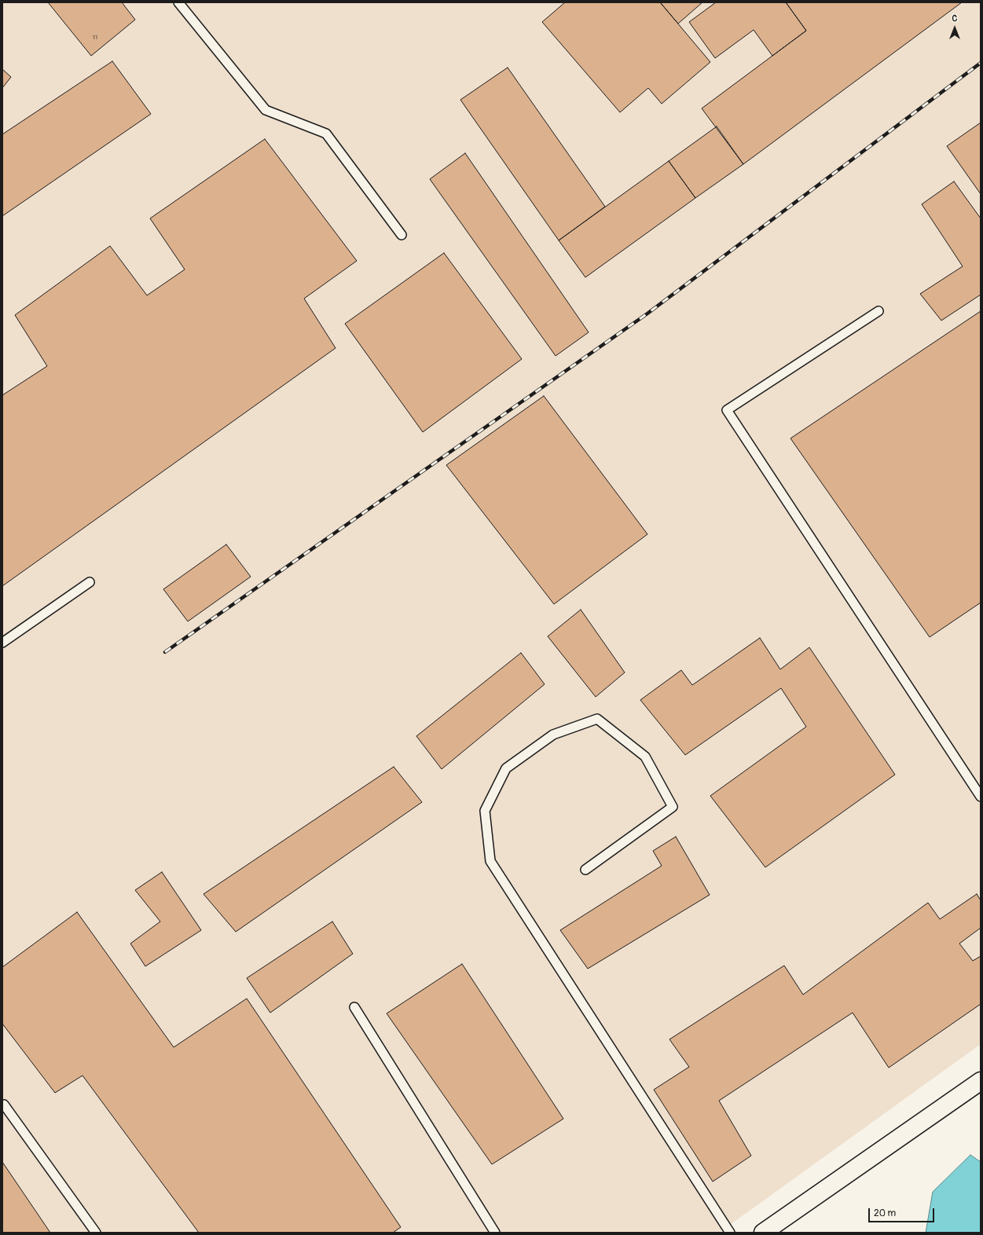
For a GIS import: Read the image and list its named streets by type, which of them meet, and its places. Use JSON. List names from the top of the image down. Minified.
{"house_numbers":["11"],"scale_bar":"20 m","north":"top"}
